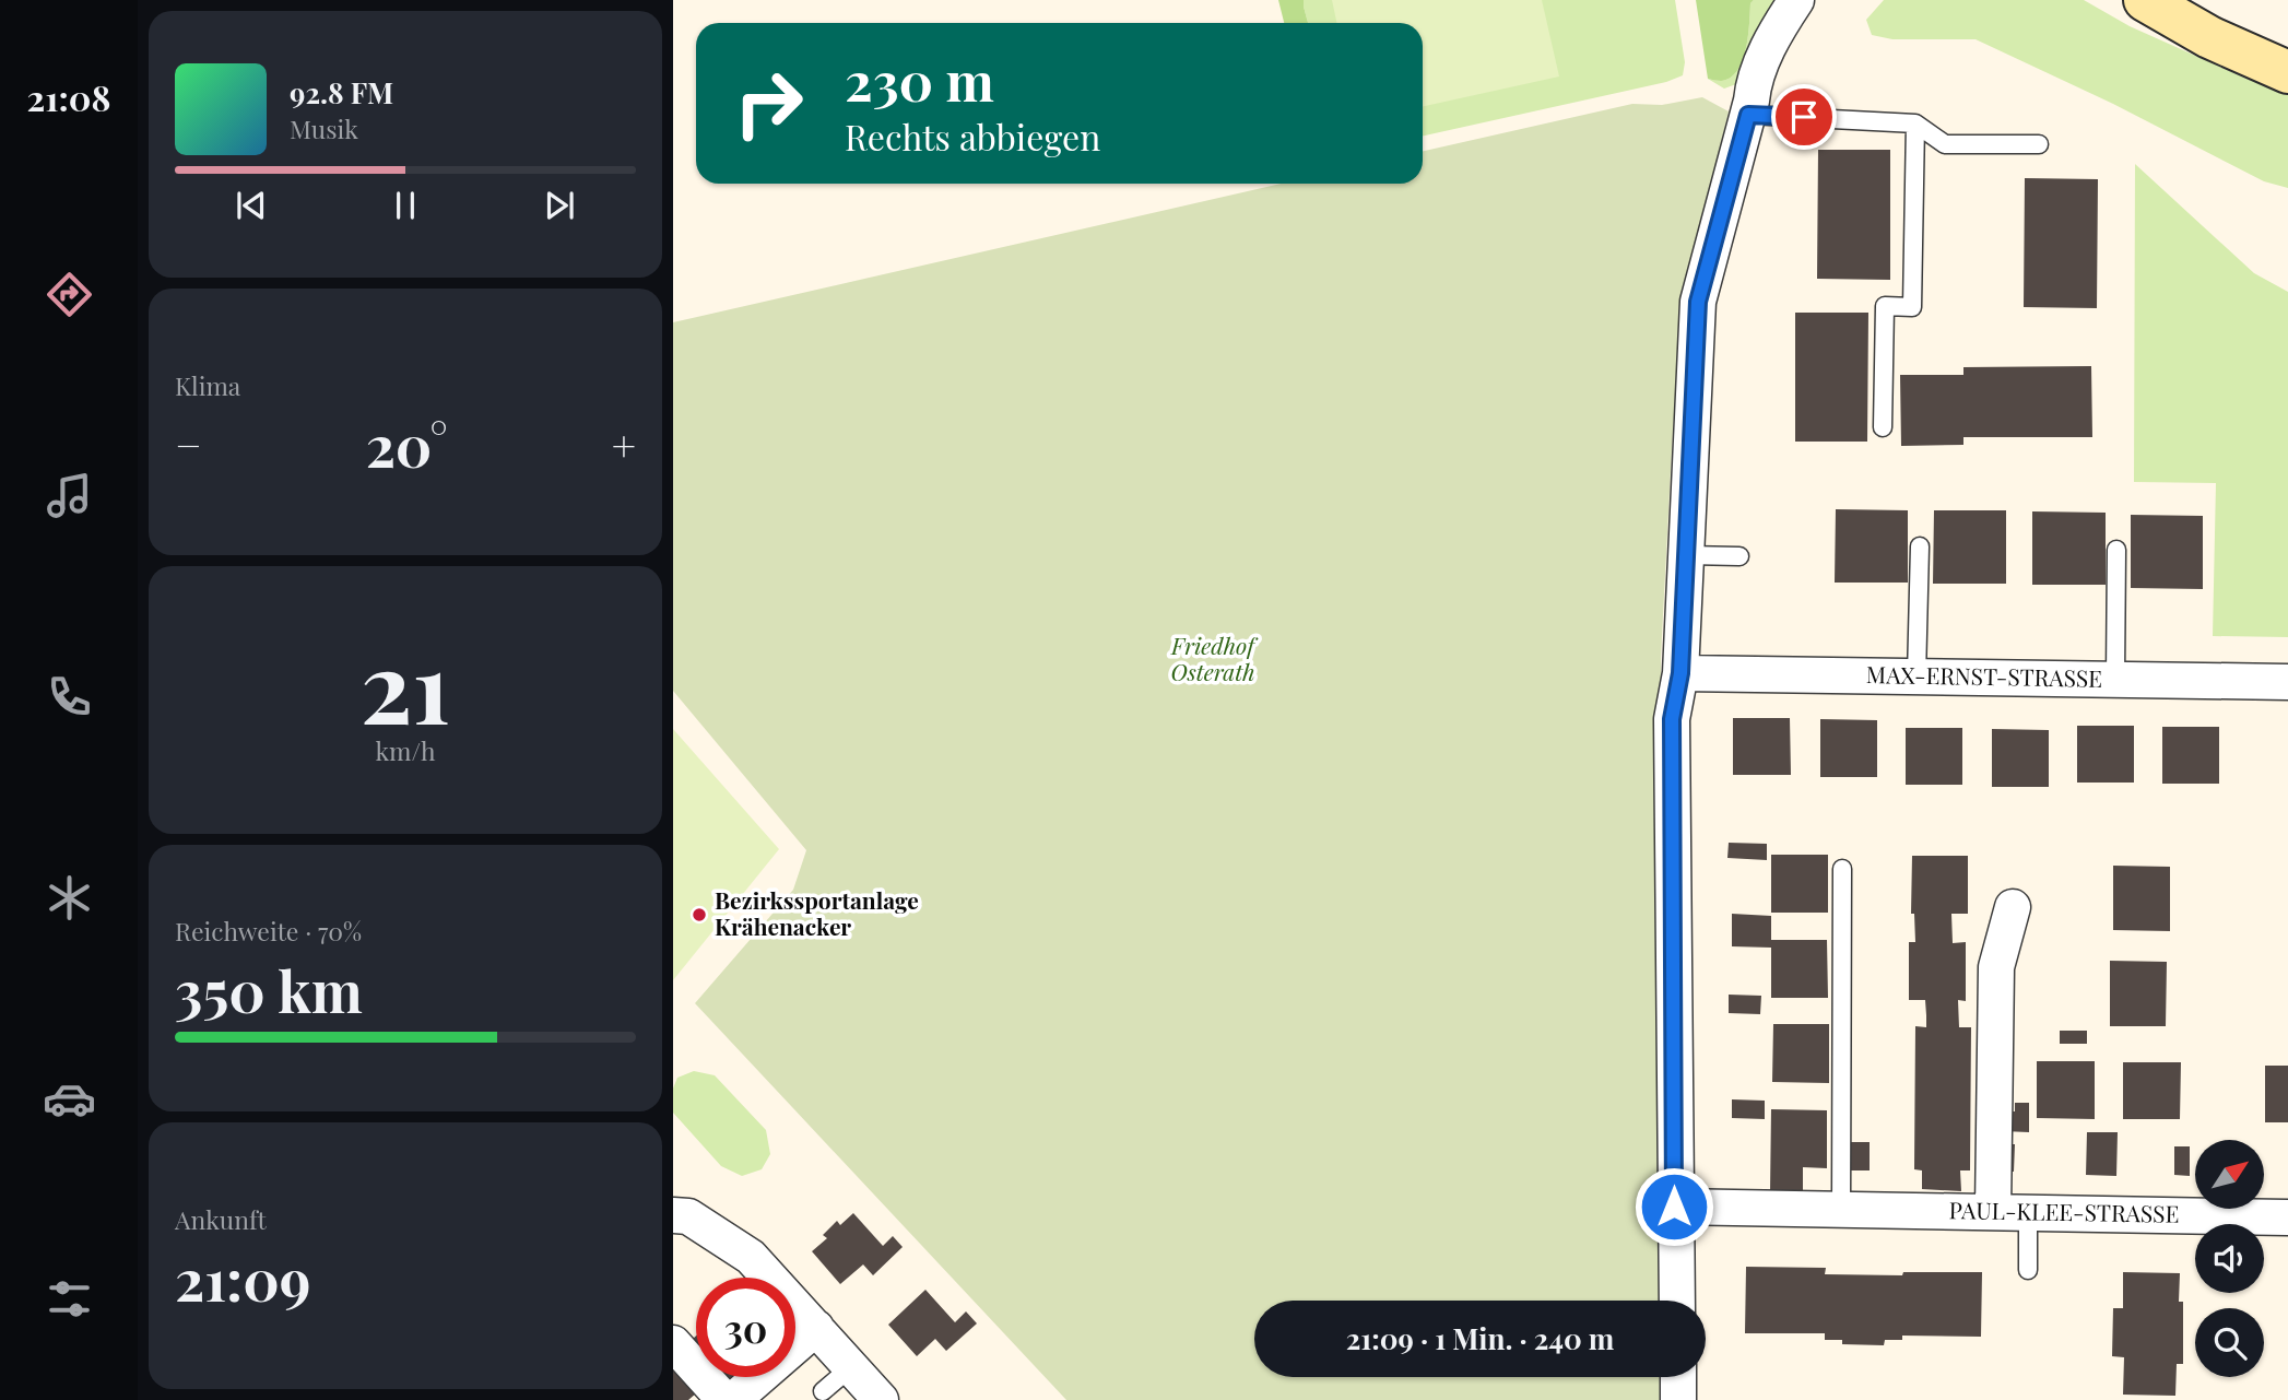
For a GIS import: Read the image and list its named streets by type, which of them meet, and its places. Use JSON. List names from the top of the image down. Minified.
{"streets":{"street":["MAX-ERNST-STRASSE","PAUL-KLEE-STRASSE"]},"parks":["Friedhof Osterath"],"places":["Bezirkssportanlage Krähenacker"],"north":"top right","page":{"tabs":"21:08","turn":["230 m","Rechts abbiegen"],"song":["92.8 FM","Musik"],"tile":["Klima",["21","km/h"],["Reichweite · 70%","350 km"],["Ankunft","21:09"]],"heat":["−","20°","+"],"limit":"30","trip":"21:09 · 1 Min. · 240 m"}}
